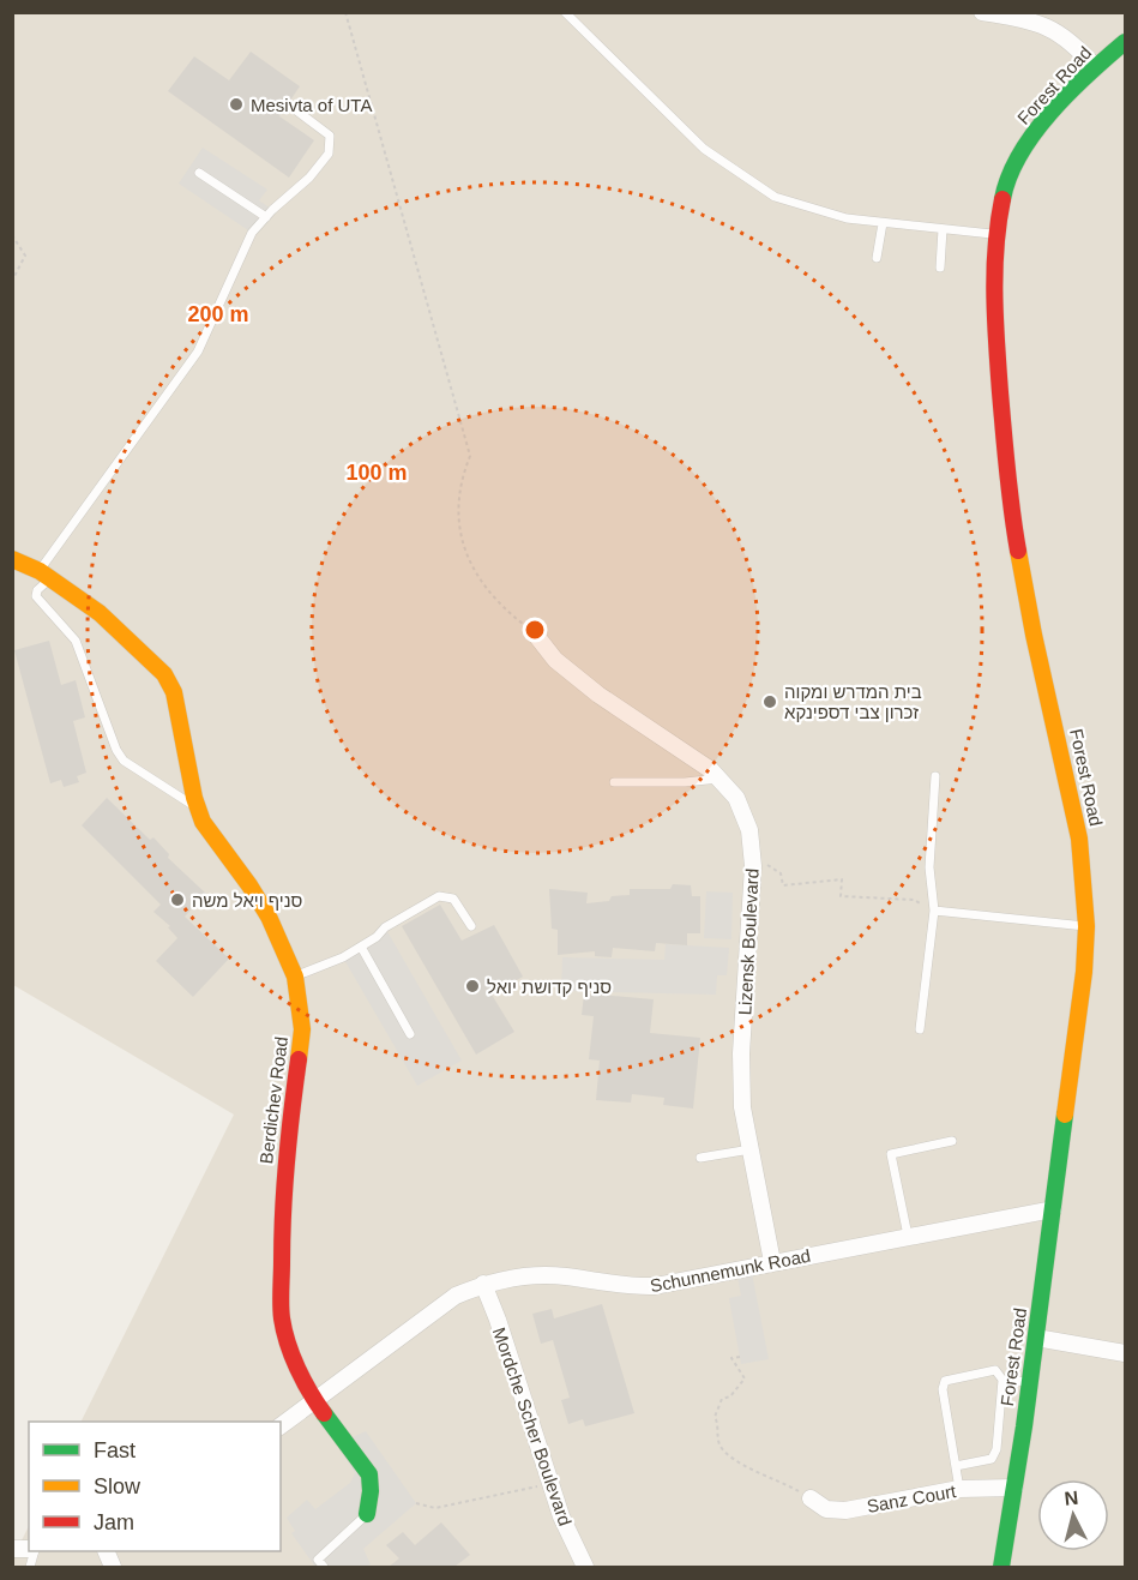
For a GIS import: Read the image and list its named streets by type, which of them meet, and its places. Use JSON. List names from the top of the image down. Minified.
{"streets":{"street":["Forest Road","Lizensk Boulevard","Berdichev Road","Schunnemunk Road","Mordche Scher Boulevard","Sanz Court"]},"crossings":[["Forest Road","Schunnemunk Road"],["Forest Road","Sanz Court"],["Lizensk Boulevard","Schunnemunk Road"],["Berdichev Road","Schunnemunk Road"],["Schunnemunk Road","Mordche Scher Boulevard"]],"places":["Mesivta of UTA","בית המדרש ומקוה זכרון צבי דספינקא","סניף ויאל משה","סניף קדושת יואל"],"legend":["Fast","Slow","Jam"],"north":"top","rings":["200 m","100 m"]}
